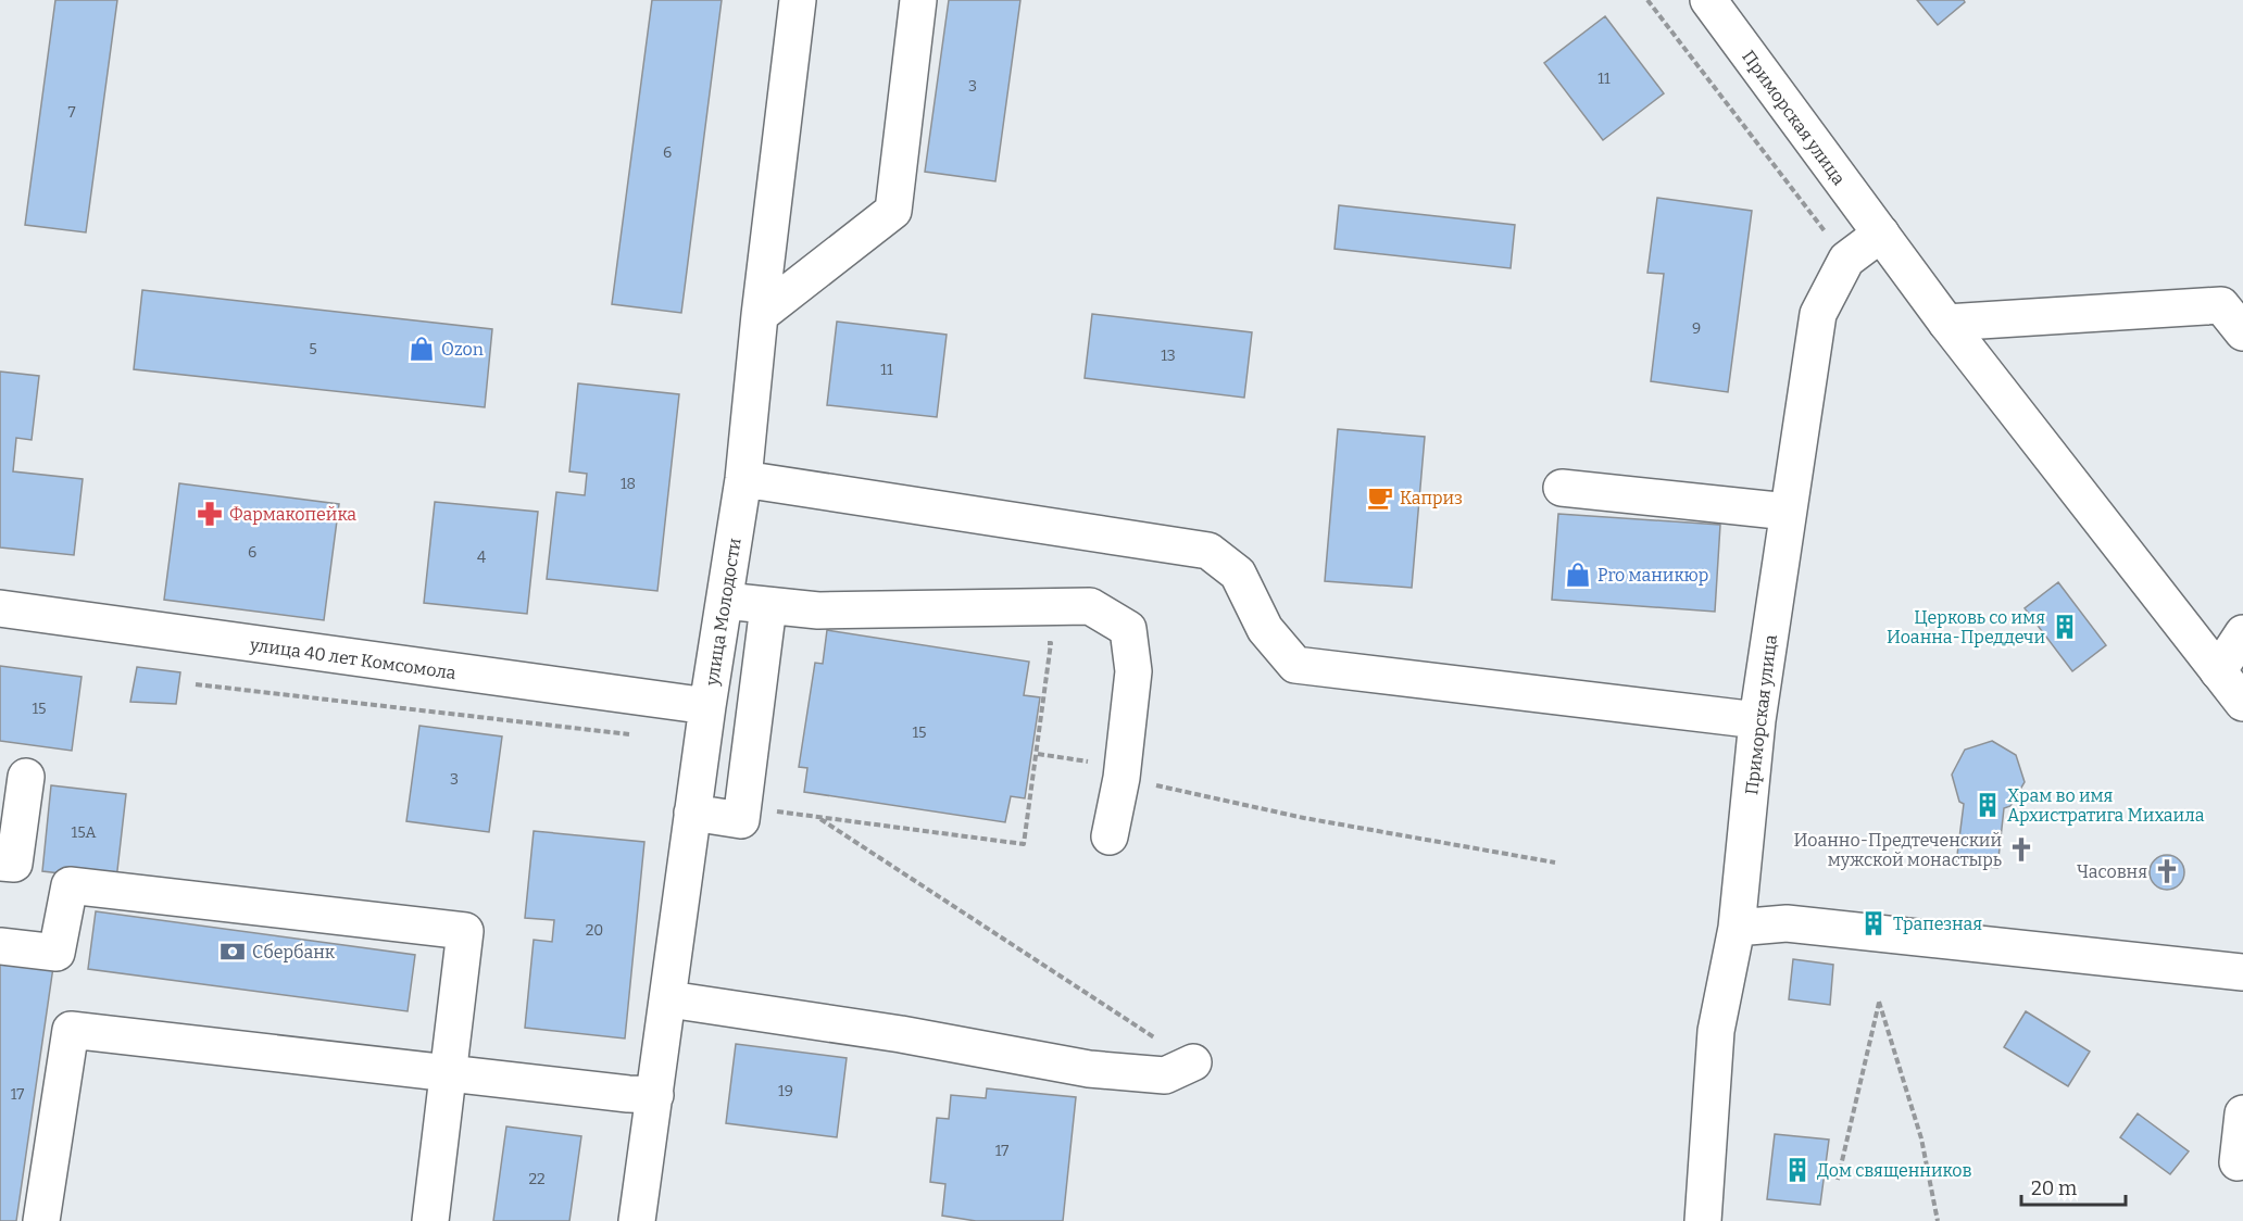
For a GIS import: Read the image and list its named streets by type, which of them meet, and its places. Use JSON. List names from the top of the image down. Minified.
{"streets":{"main road":["Приморская улица","улица Молодости","улица 40 лет Комсомола"]},"crossings":[["улица Молодости","улица 40 лет Комсомола"]],"places":{"shop":["Ozon","Pro маникюр"],"cafe":["Каприз"],"pharmacy":["Фармакопейка"],"building":["Церковь со имя Иоанна-Преддечи","Храм во имя Архистратига Михаила","Трапезная","Дом священников"],"church":["Иоанно-Предтеченский мужской монастырь","Часовня"],"bank":["Сбербанк"]},"house_numbers":["11","3","7","6","9","5","13","11","18","6","4","15","15","3","15А","20","19","17","17","22"],"scale_bar":"20 m"}
